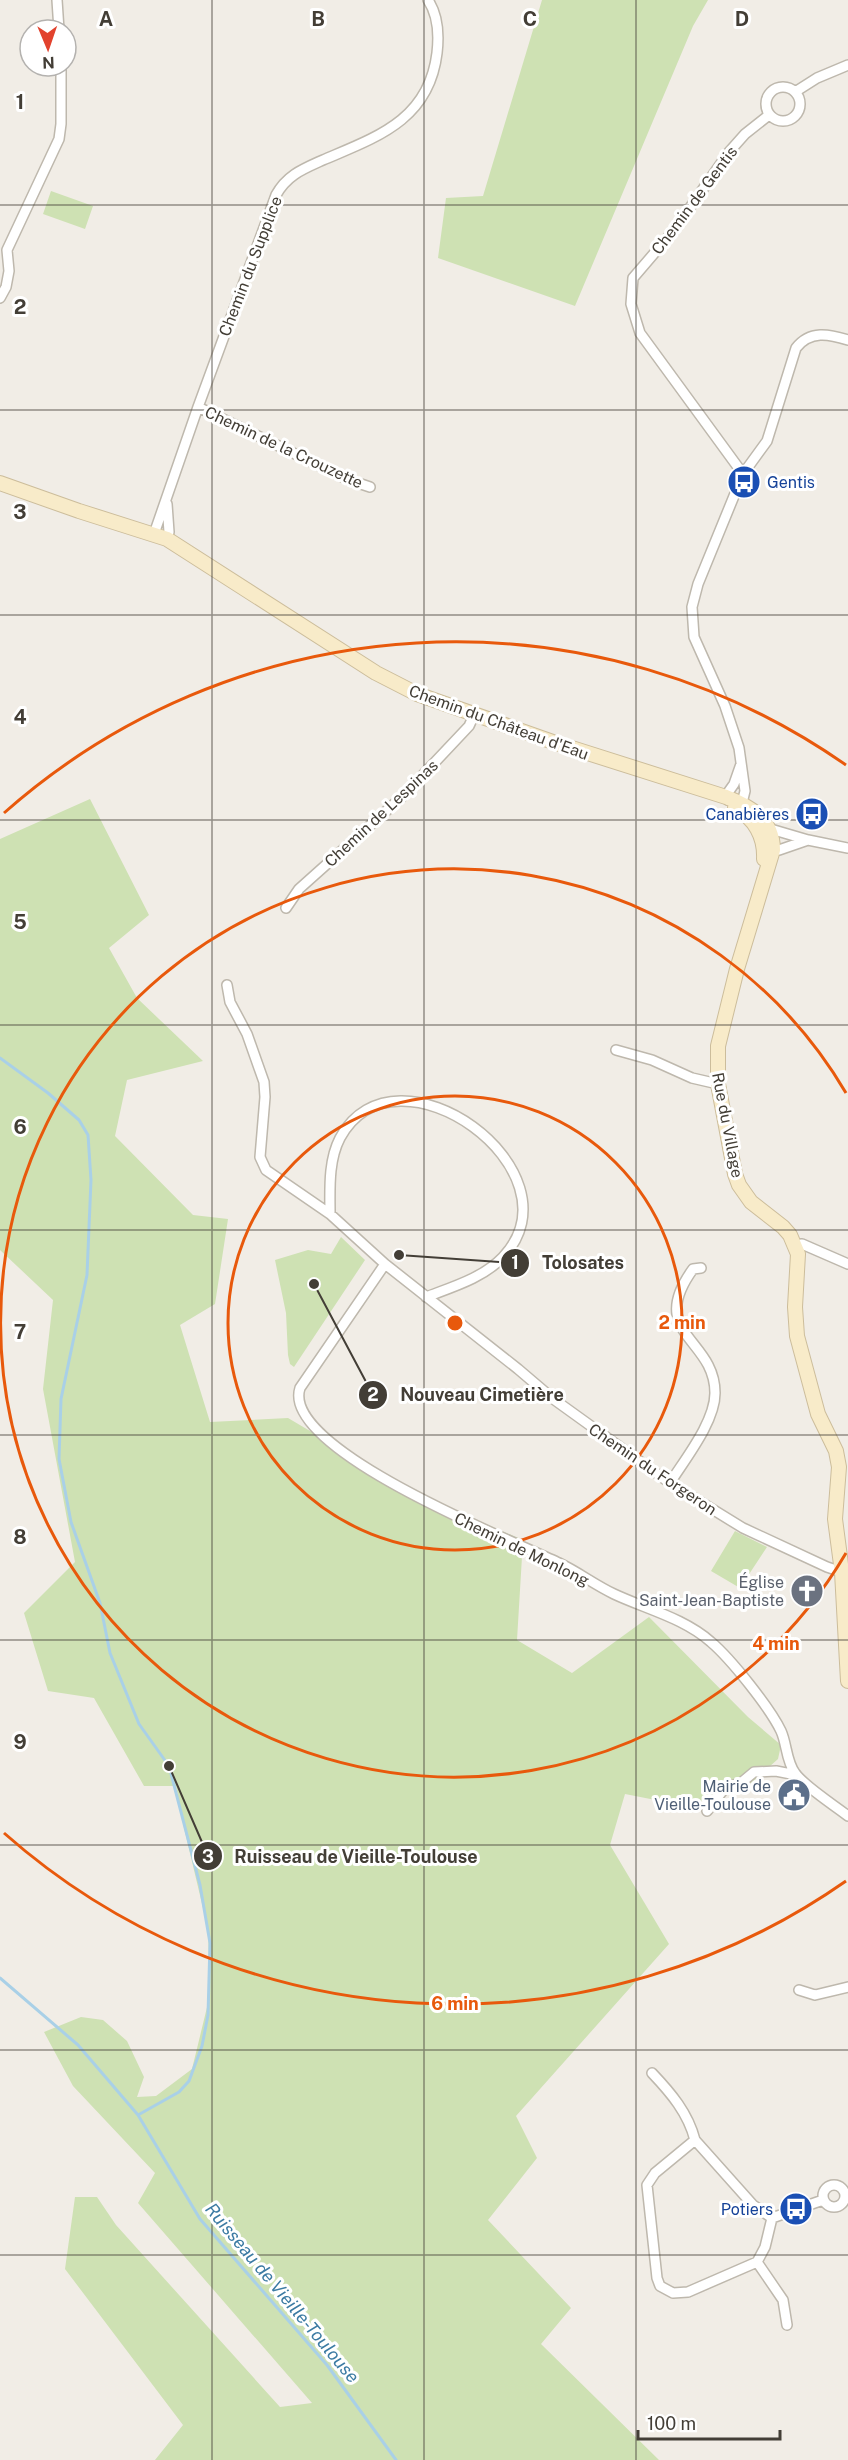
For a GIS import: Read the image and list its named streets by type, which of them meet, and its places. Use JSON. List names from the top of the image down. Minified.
{"streets":{"street":["Chemin de Gentis","Chemin du Supplice","Chemin de la Crouzette","Chemin du Château d'Eau","Chemin de Lespinas","Rue du Village","Chemin du Forgeron","Chemin de Monlong"]},"crossings":[["Chemin du Supplice","Chemin de la Crouzette"],["Chemin du Supplice","Chemin du Château d'Eau"],["Chemin du Château d'Eau","Chemin de Lespinas"],["Chemin du Château d'Eau","Rue du Village"],["Chemin du Forgeron","Chemin de Monlong"]],"water":["Ruisseau de Vieille-Toulouse"],"places":{"bus stop":["Gentis","Canabières","Potiers"],"other":["Tolosates","Nouveau Cimetière","Ruisseau de Vieille-Toulouse"],"church":["Église Saint-Jean-Baptiste"],"public building":["Mairie de Vieille-Toulouse"]},"scale_bar":"100 m","north":"bottom","grid":{"columns":["A","B","C","D"],"rows":["1","2","3","4","5","6","7","8","9"]},"rings":["2 min","4 min","6 min"]}
